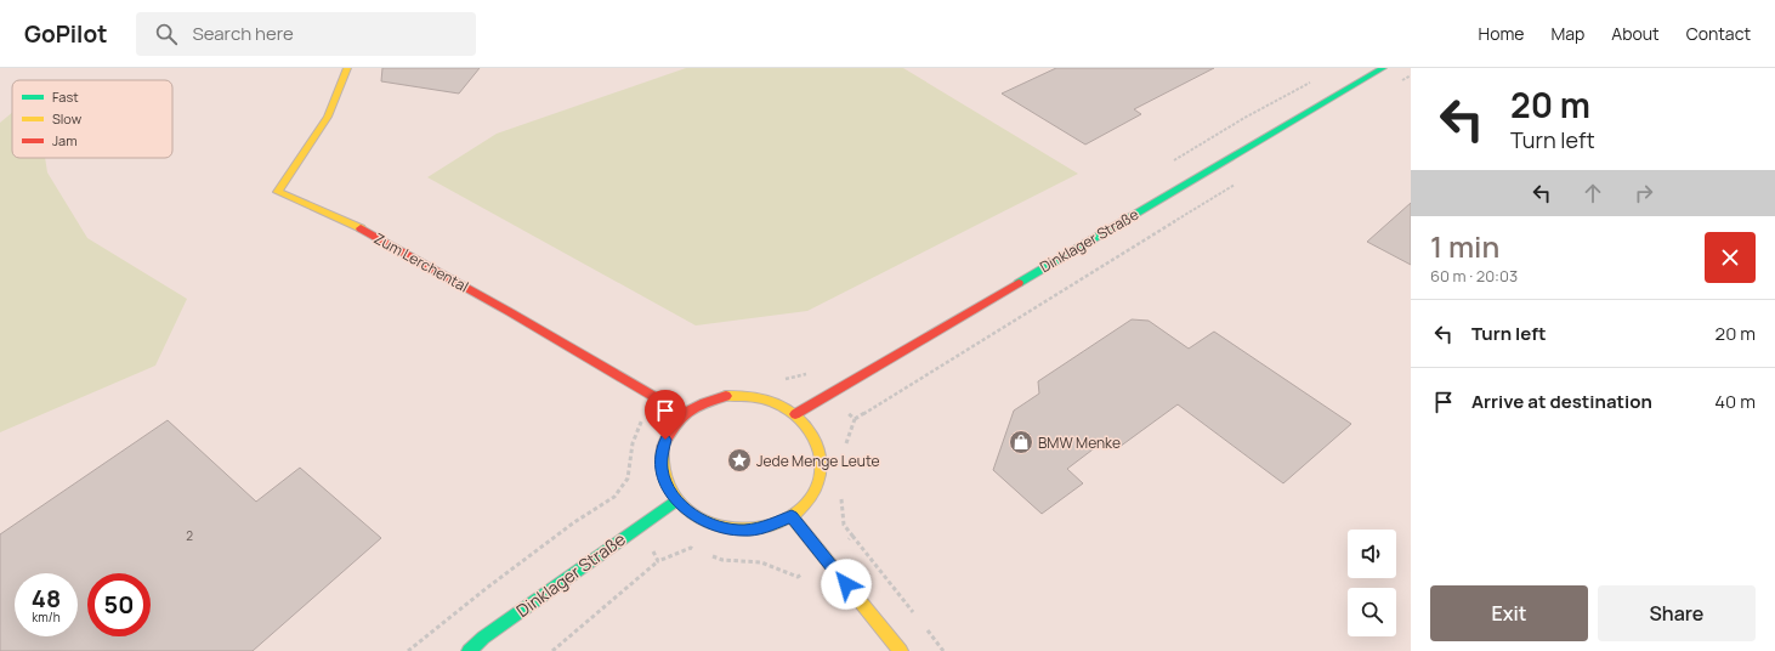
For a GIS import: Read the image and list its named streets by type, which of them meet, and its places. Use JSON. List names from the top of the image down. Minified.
{"streets":{"main road":["Dinklager Straße","Zum Lerchental"]},"crossings":[["Dinklager Straße","Zum Lerchental"]],"places":{"shop":["BMW Menke"],"place":["Jede Menge Leute"]},"house_numbers":["2"],"legend":["Fast","Slow","Jam"],"page":{"header":"GoPilot","search":"Search here","nav":["Home","Map","About","Contact"],"turn":["20 m","Turn left"],"heading":["1 min","60 m · 20:03"],"list":[{"name":"Turn left","value":"20 m"},{"name":"Arrive at destination","value":"40 m"}],"speed":"48 km/h","limit":"50","buttons":["Exit","Share"]}}
